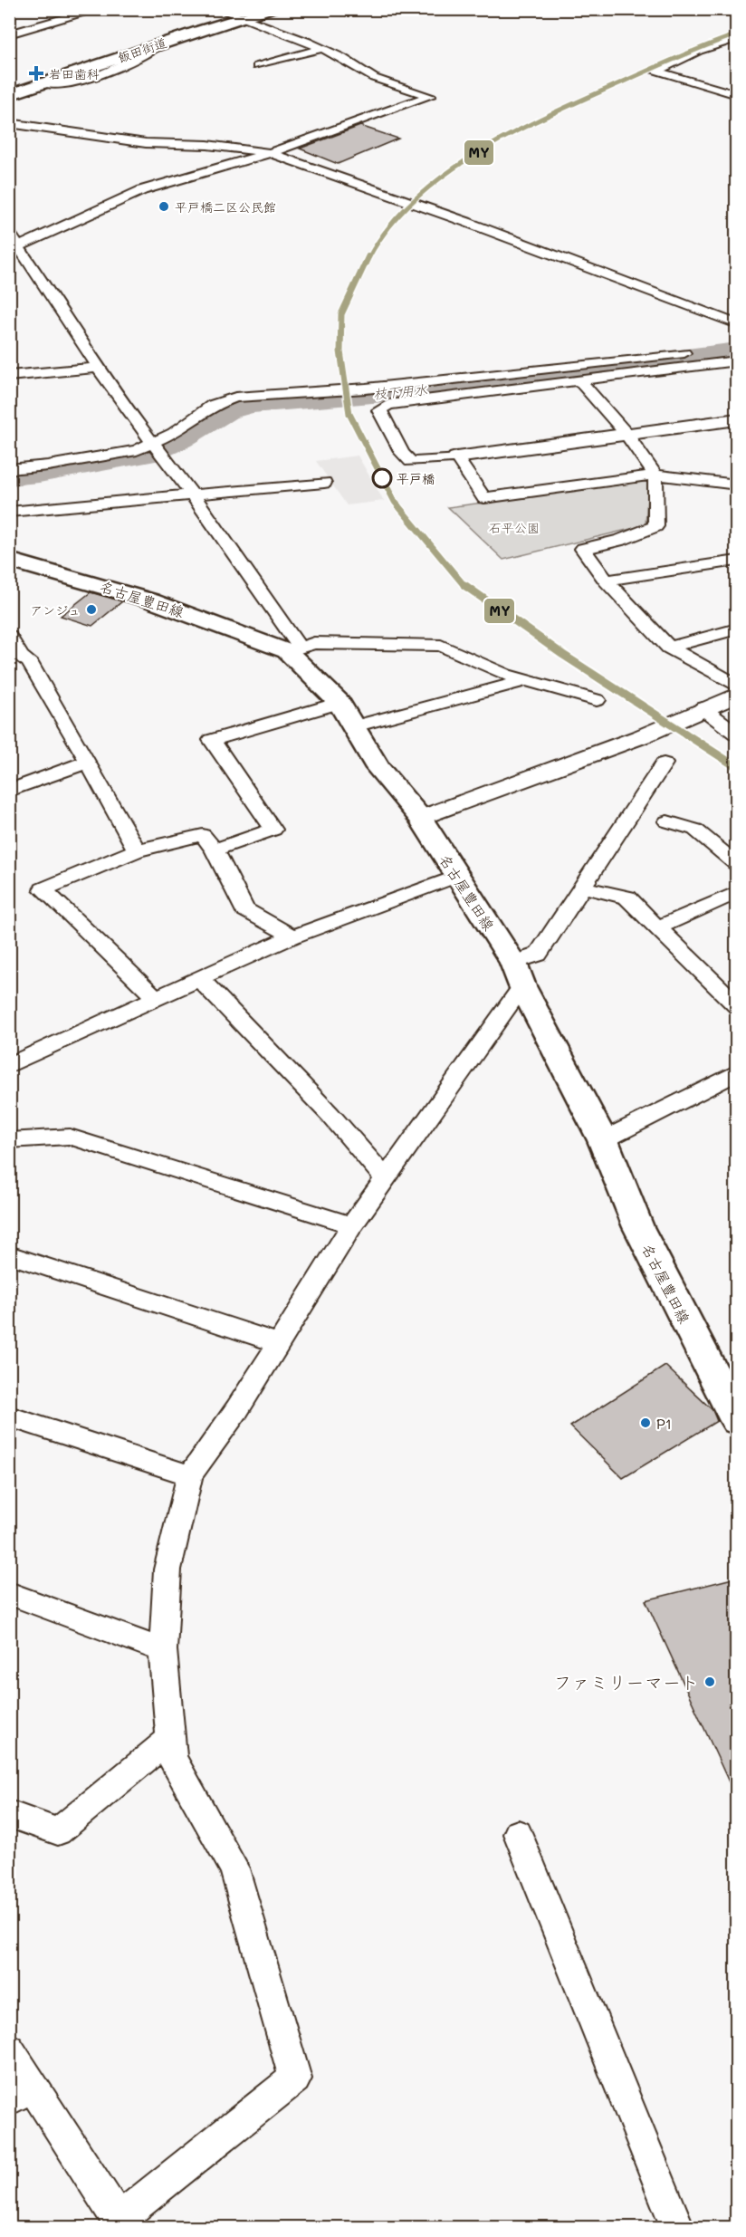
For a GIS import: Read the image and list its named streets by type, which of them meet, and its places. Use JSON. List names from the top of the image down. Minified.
{"streets":{"main road":["飯田街道","名古屋豊田線"]},"water":["枝下用水"],"parks":["石平公園"],"places":{"health":["岩田歯科"],"other":["平戸橋二区公民館","平戸橋","アンジュ","P1","ファミリーマート"]},"lines":["transit line MY"]}
